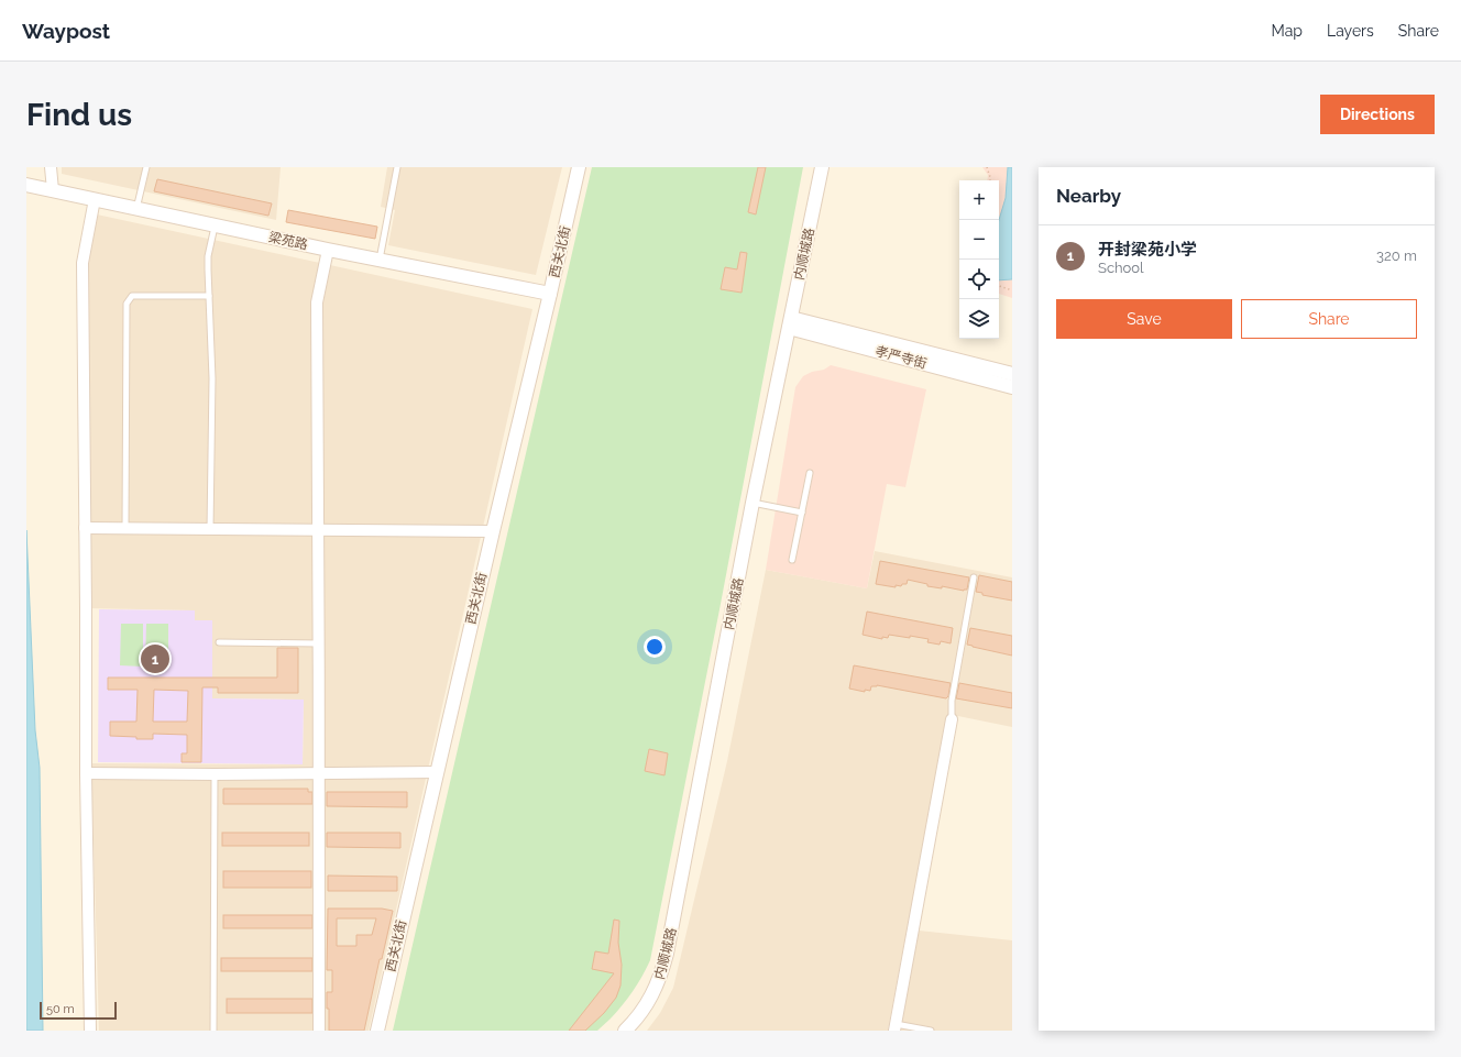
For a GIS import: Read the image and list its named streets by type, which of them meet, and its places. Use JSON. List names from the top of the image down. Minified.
{"streets":{"street":["梁苑路","西关北街","内顺城路","孝严寺街"]},"crossings":[["梁苑路","西关北街"],["内顺城路","孝严寺街"]],"scale_bar":"50 m","page":{"header":"Waypost","nav":["Map","Layers","Share"],"buttons":["Directions",["Save","Share"]],"title":"Find us","heading":"Nearby","map_buttons":["+","−"],"list":[{"mark":"1","name":"开封梁苑小学","note":"School","value":"320 m"}],"pins":"1","scale":"50 m"}}
